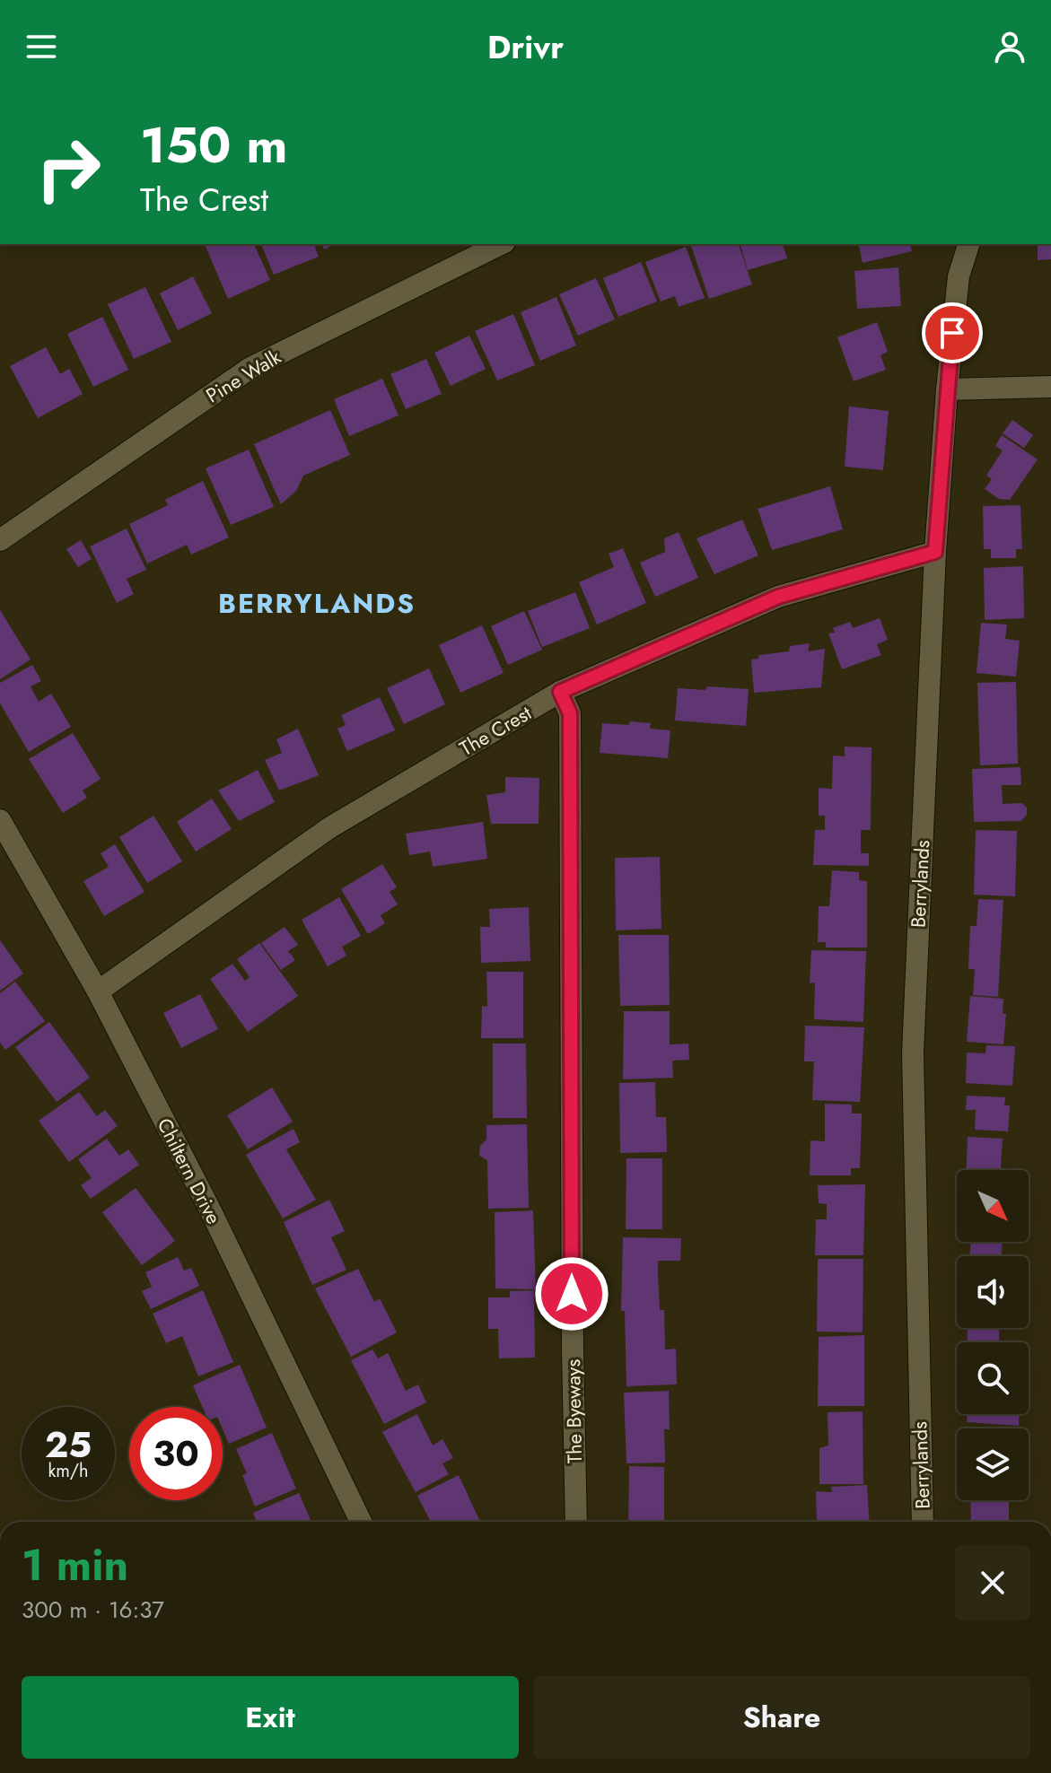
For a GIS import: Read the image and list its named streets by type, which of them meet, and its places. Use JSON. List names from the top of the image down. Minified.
{"streets":{"street":["Pine Walk","The Crest","Berrylands","Chiltern Drive","The Byeways"]},"crossings":[["The Crest","Berrylands"],["The Crest","Chiltern Drive"],["The Crest","The Byeways"]],"districts":["BERRYLANDS"],"north":"bottom right","page":{"header":"Drivr","turn":["150 m","The Crest"],"speed":"25 km/h","limit":"30","heading":["1 min","300 m · 16:37"],"buttons":["Exit","Share"]}}
